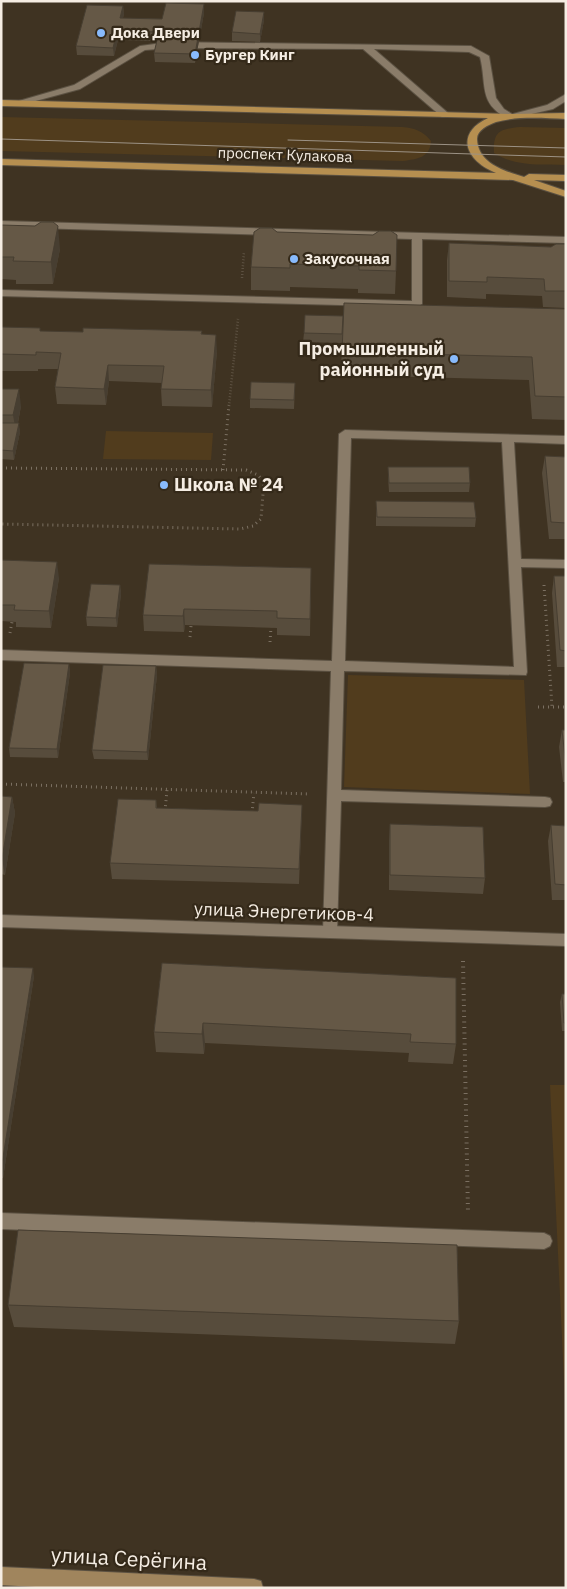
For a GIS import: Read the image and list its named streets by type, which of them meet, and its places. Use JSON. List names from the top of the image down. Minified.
{"streets":{"main road":["проспект Кулакова","улица Серёгина"],"street":["улица Энергетиков-4"]},"places":["Дока Двери","Бургер Кинг","Закусочная","Промышленный районный суд","Школа № 24"]}
